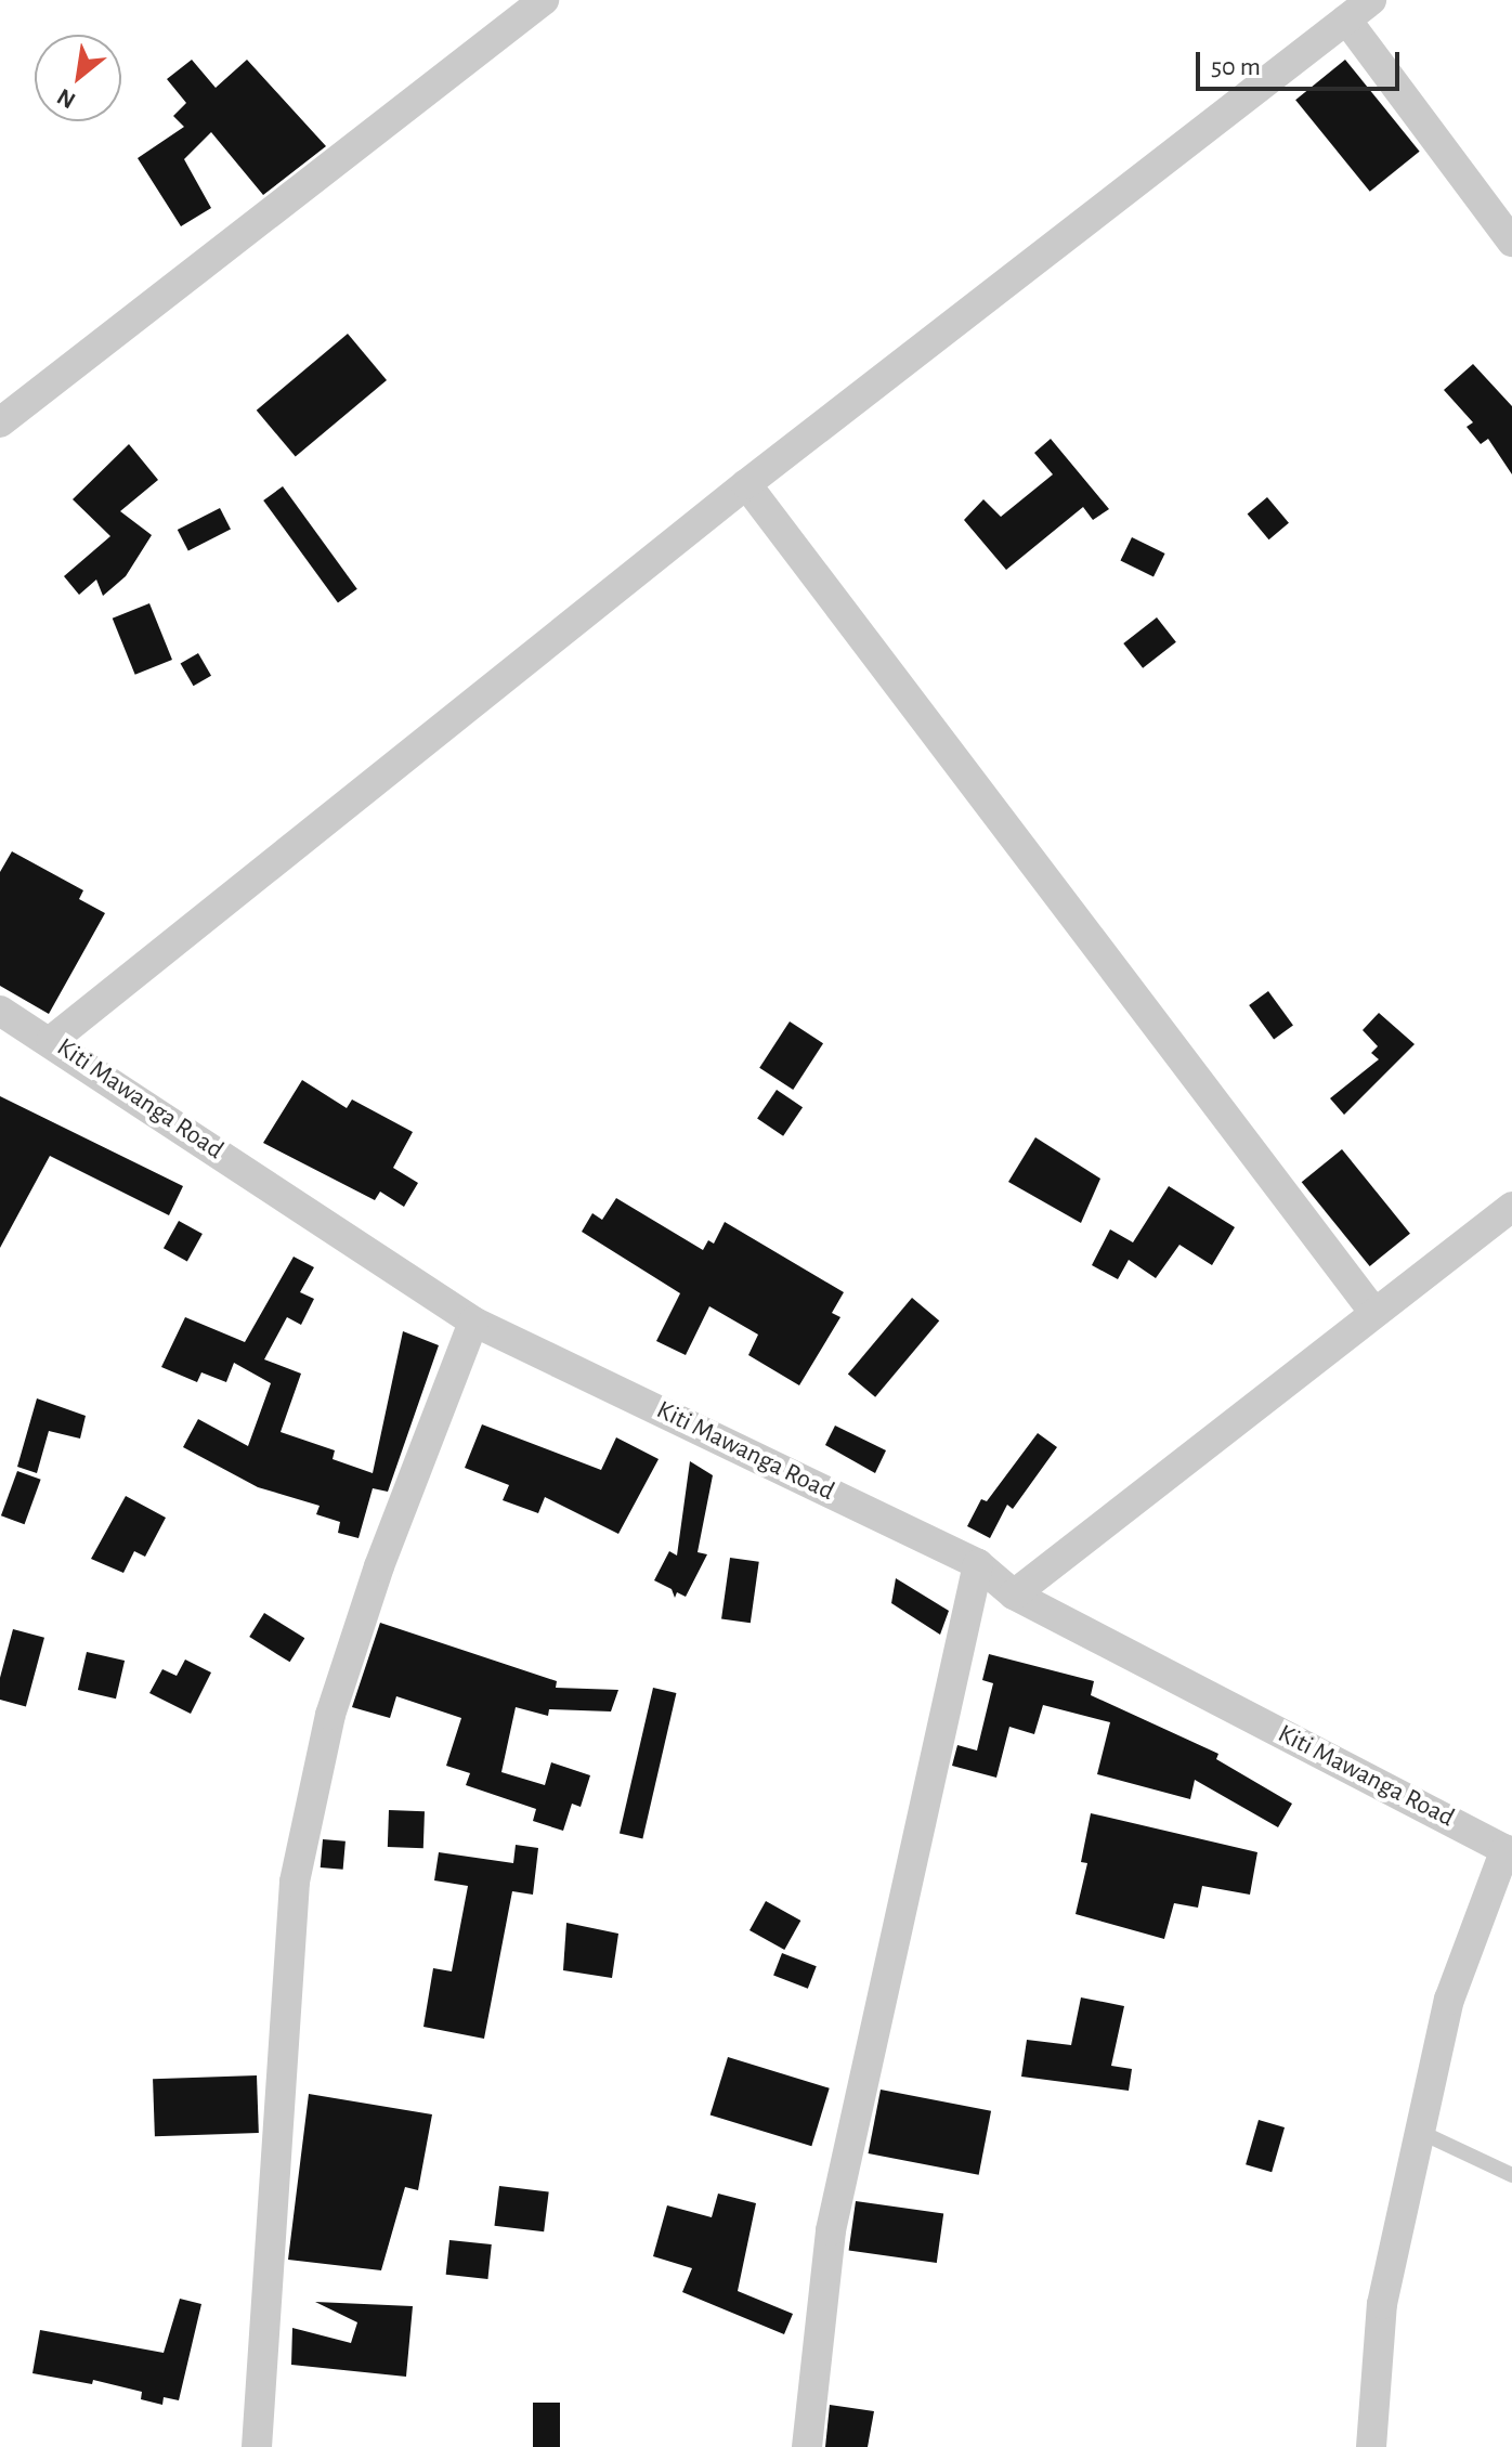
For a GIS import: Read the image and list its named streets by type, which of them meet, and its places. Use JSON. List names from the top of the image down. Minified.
{"streets":{"street":["Kiti Mawanga Road"]},"scale_bar":"50 m","north":"bottom left"}
